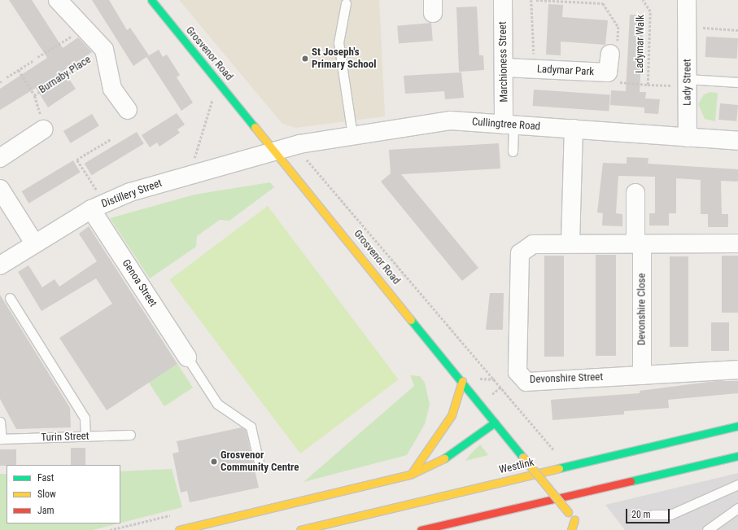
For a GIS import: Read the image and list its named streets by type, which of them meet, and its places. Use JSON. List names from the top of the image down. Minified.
{"streets":{"main road":["Grosvenor Road","Westlink"],"street":["Marchioness Street","Ladymar Park","Lady Street","Cullingtree Road","Distillery Street","Genoa Street","Devonshire Close","Devonshire Street"],"lane":["Turin Street"],"path":["Ladymar Walk","Burnaby Place"]},"crossings":[["Ladymar Walk","Ladymar Park"],["Grosvenor Road","Cullingtree Road"],["Grosvenor Road","Distillery Street"],["Marchioness Street","Ladymar Park"],["Marchioness Street","Cullingtree Road"],["Lady Street","Cullingtree Road"],["Cullingtree Road","Distillery Street"],["Distillery Street","Genoa Street"],["Devonshire Close","Devonshire Street"]],"places":["St Joseph's Primary School","Grosvenor Community Centre"],"legend":["Fast","Slow","Jam"],"scale_bar":"20 m"}
